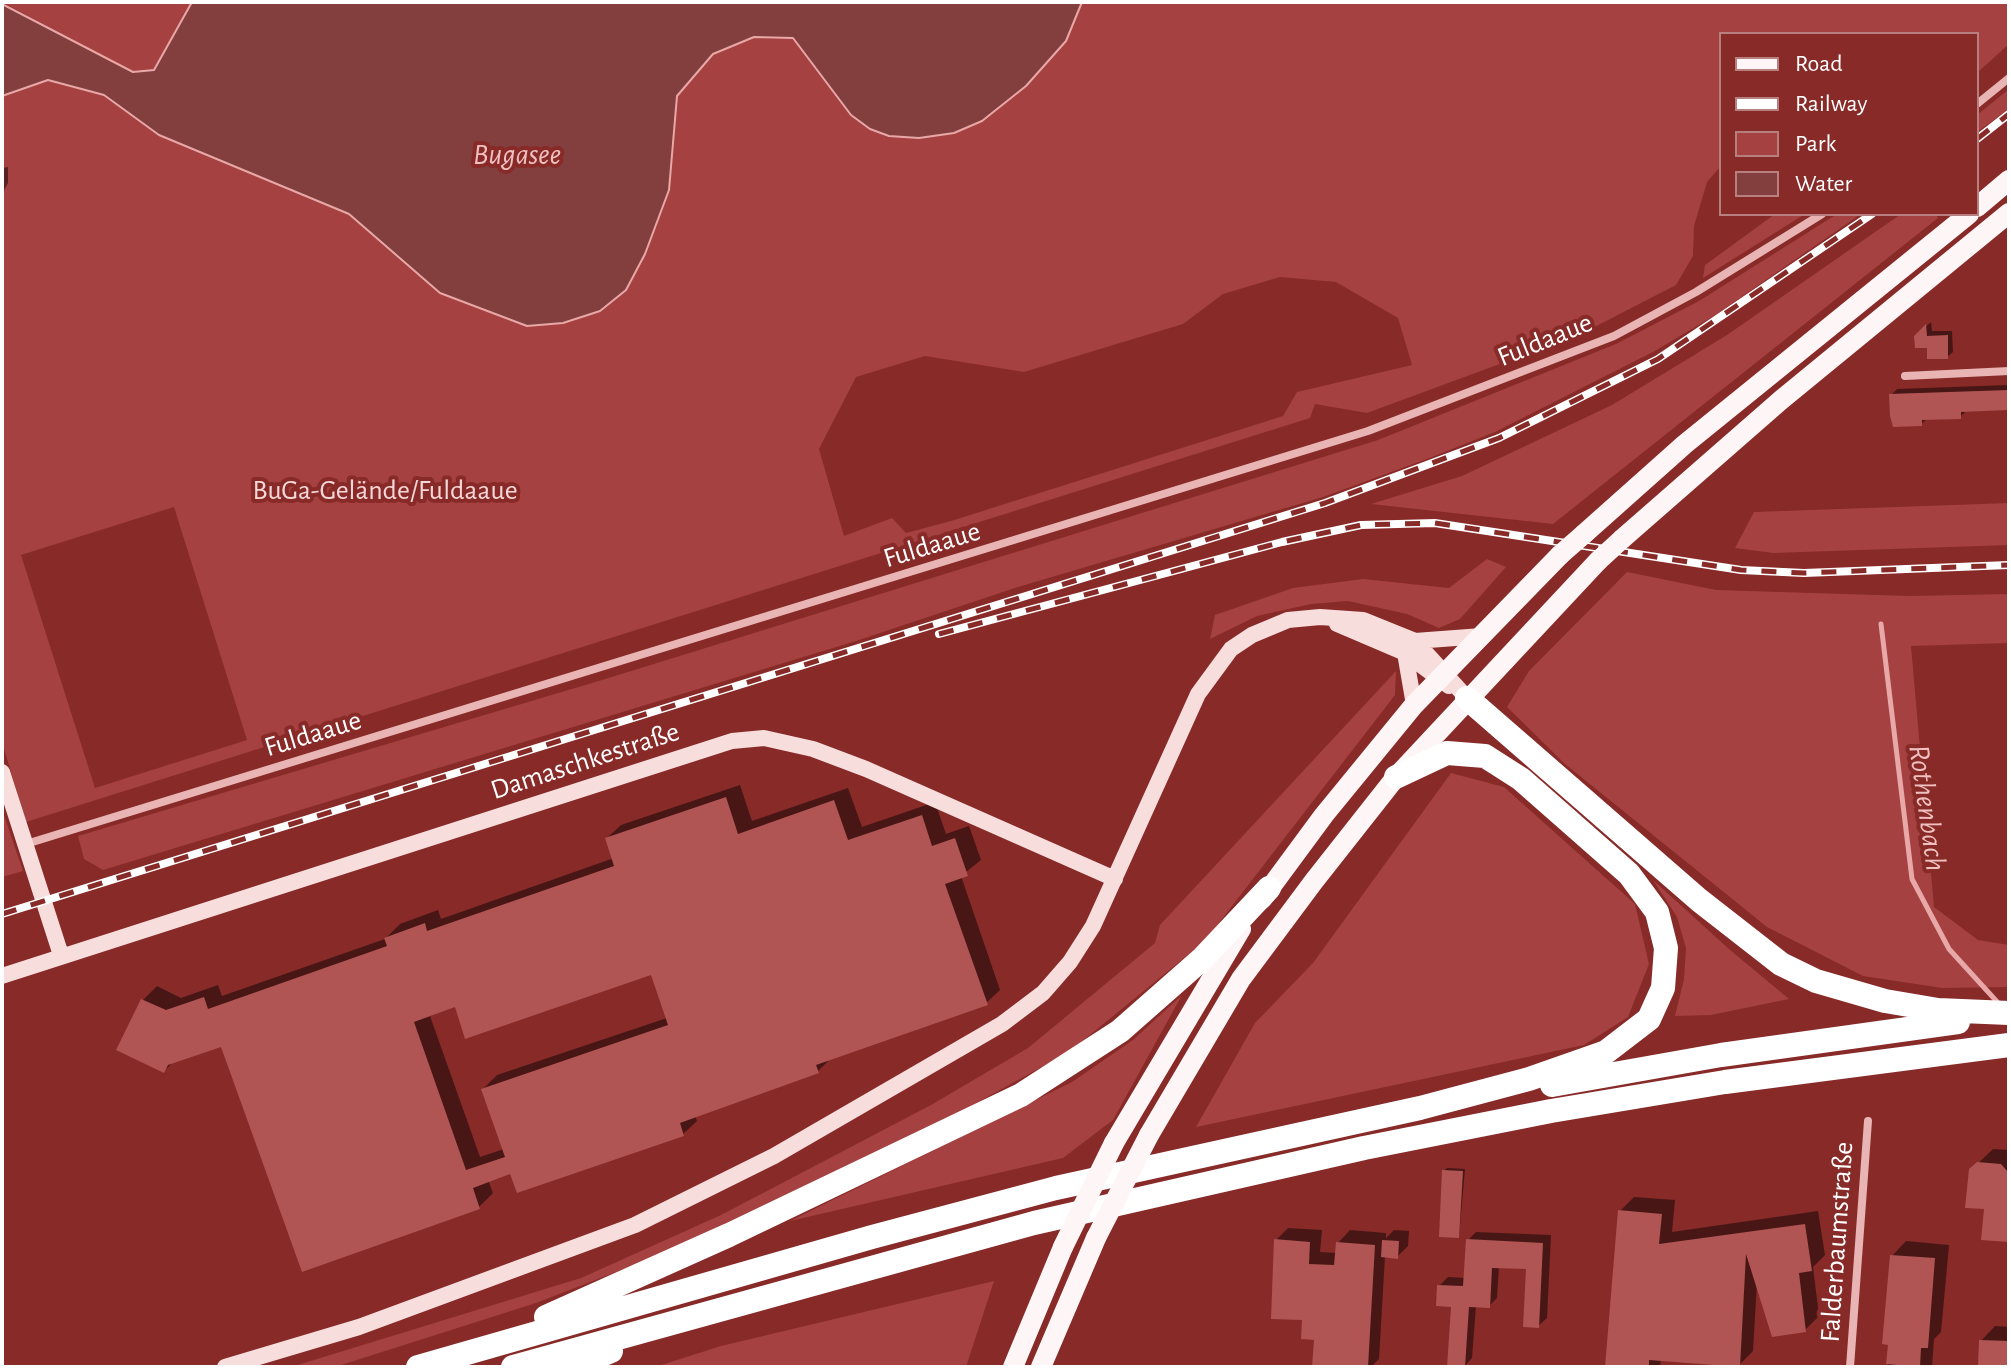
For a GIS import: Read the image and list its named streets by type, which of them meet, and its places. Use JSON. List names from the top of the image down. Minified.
{"streets":{"street":["Fuldaaue","Damaschkestraße","Falderbaumstraße"]},"water":["Bugasee","Rothenbach"],"parks":["BuGa-Gelände/Fuldaaue"],"legend":["Road","Railway","Park","Water"]}
